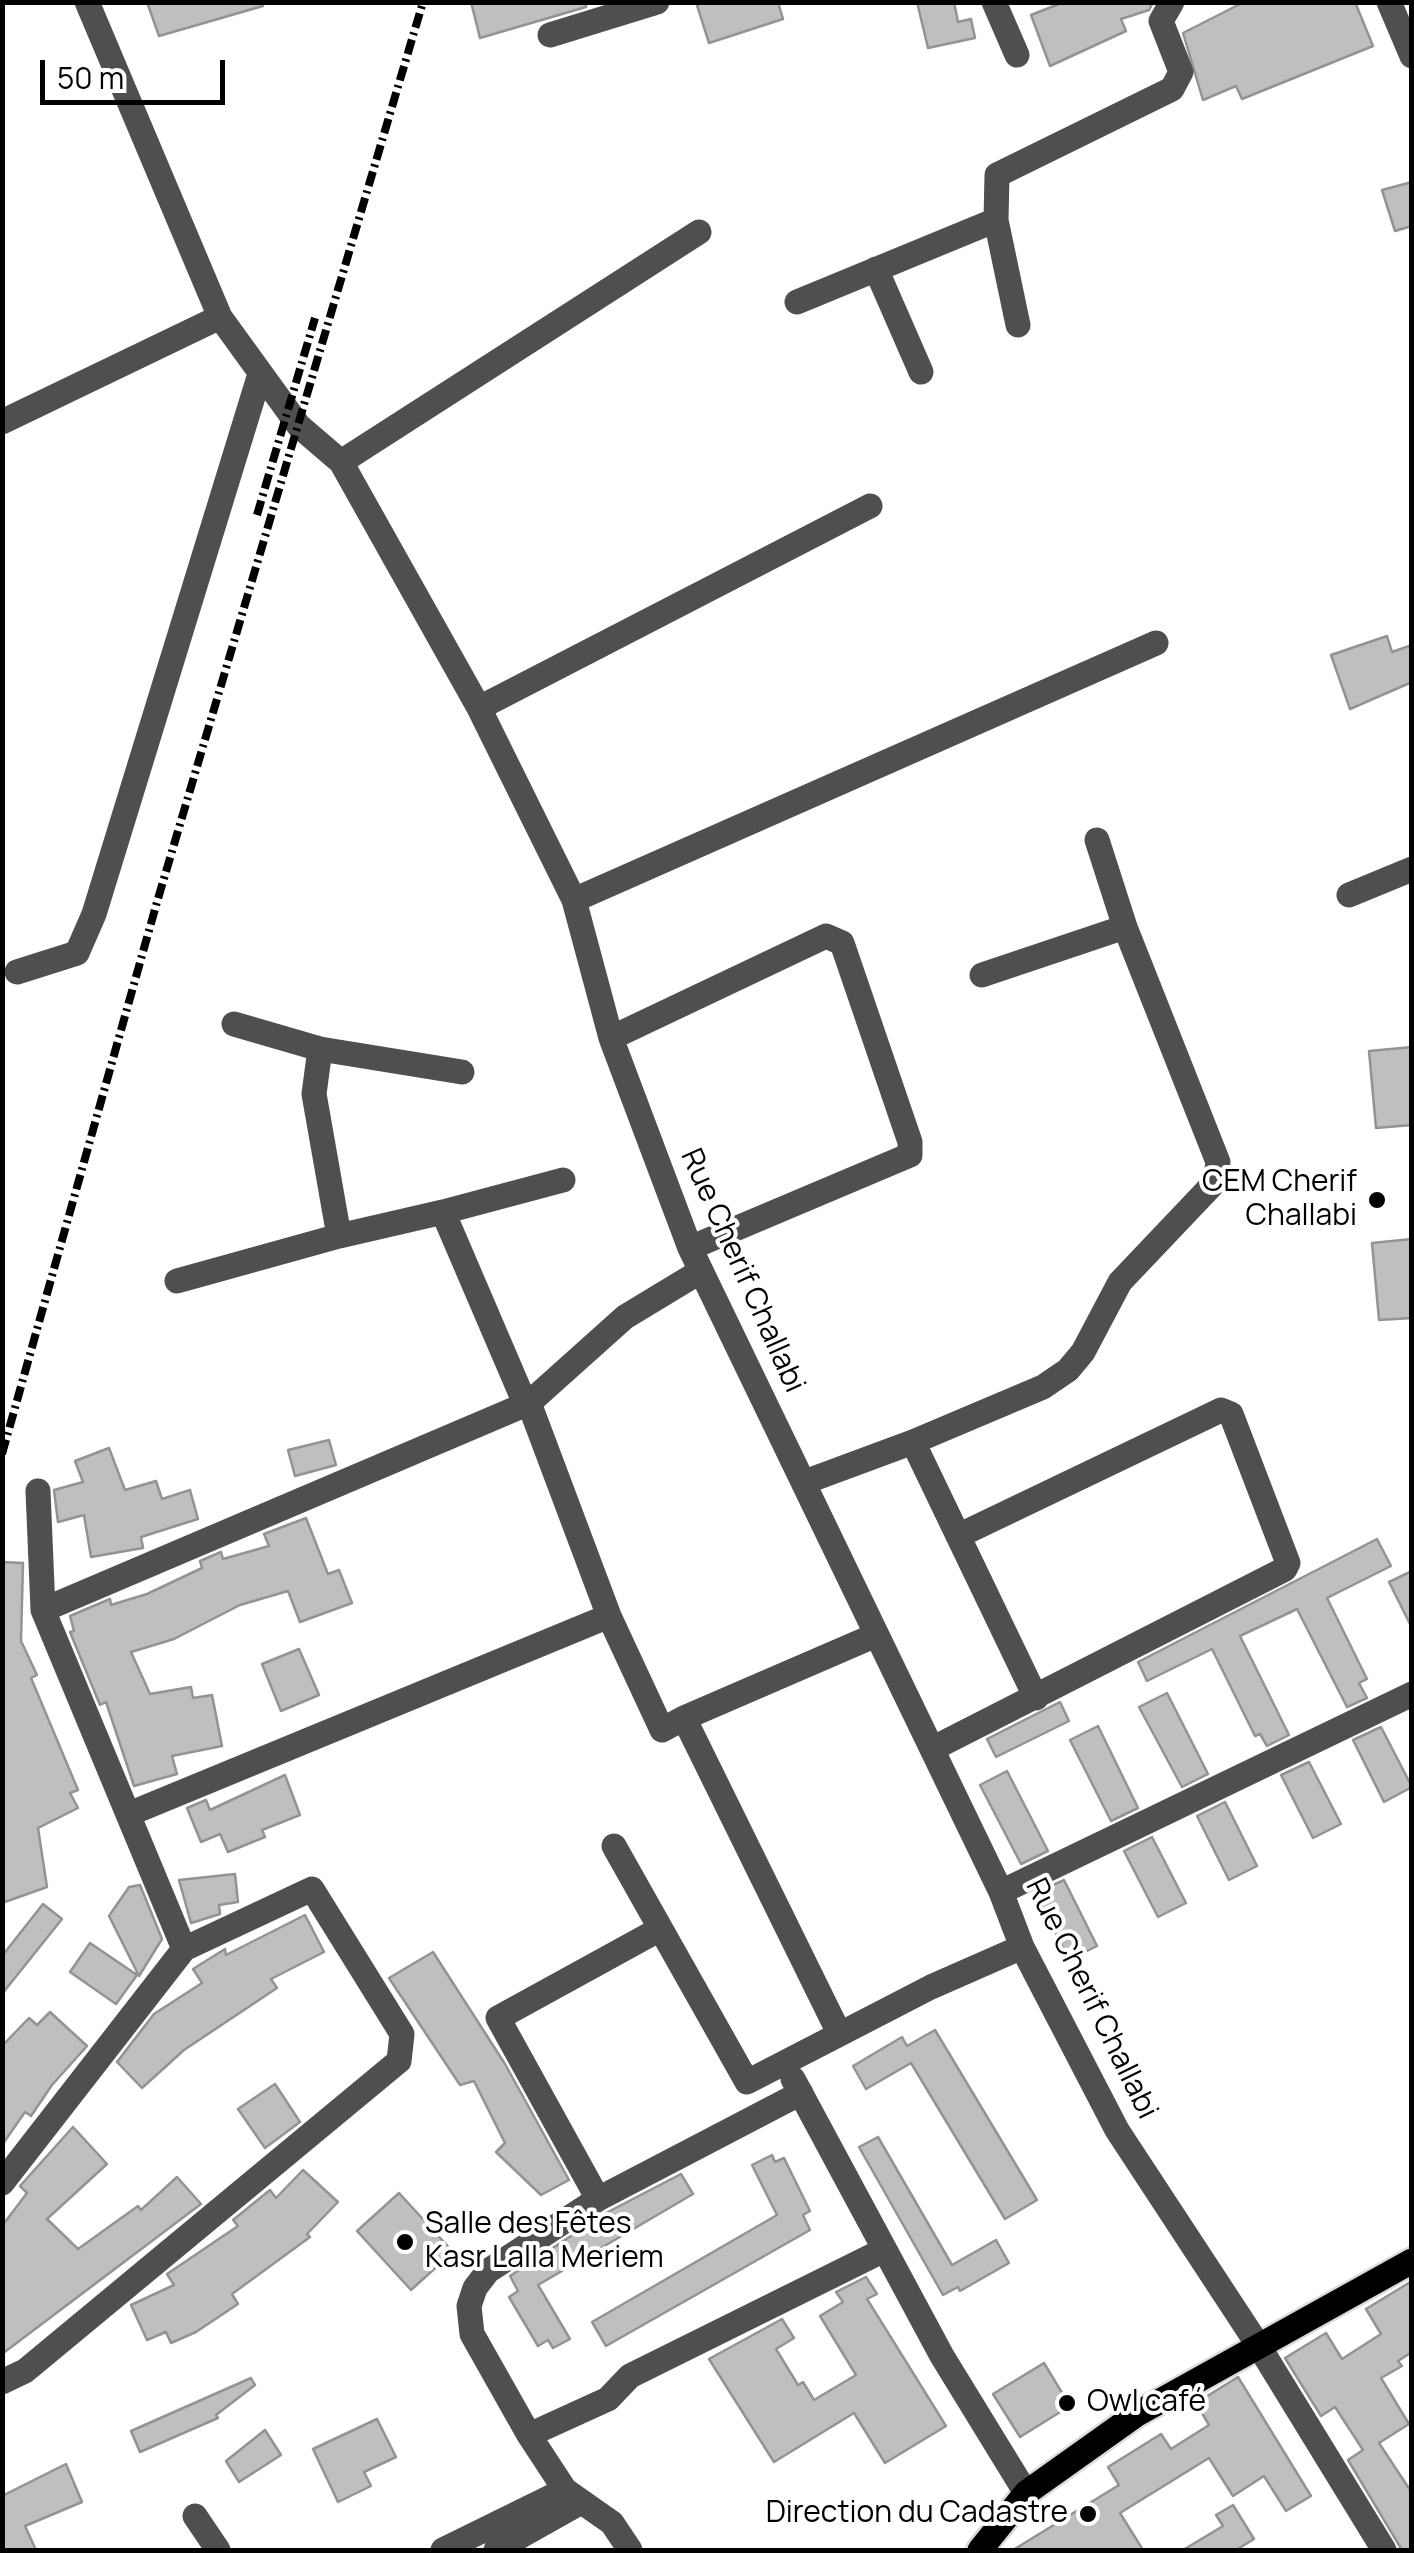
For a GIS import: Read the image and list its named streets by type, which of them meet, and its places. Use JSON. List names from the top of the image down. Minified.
{"streets":{"street":["Rue Cherif Challabi"]},"places":["CEM Cherif Challabi","Salle des Fêtes Kasr Lalla Meriem","Owl café","Direction du Cadastre"],"scale_bar":"50 m"}
